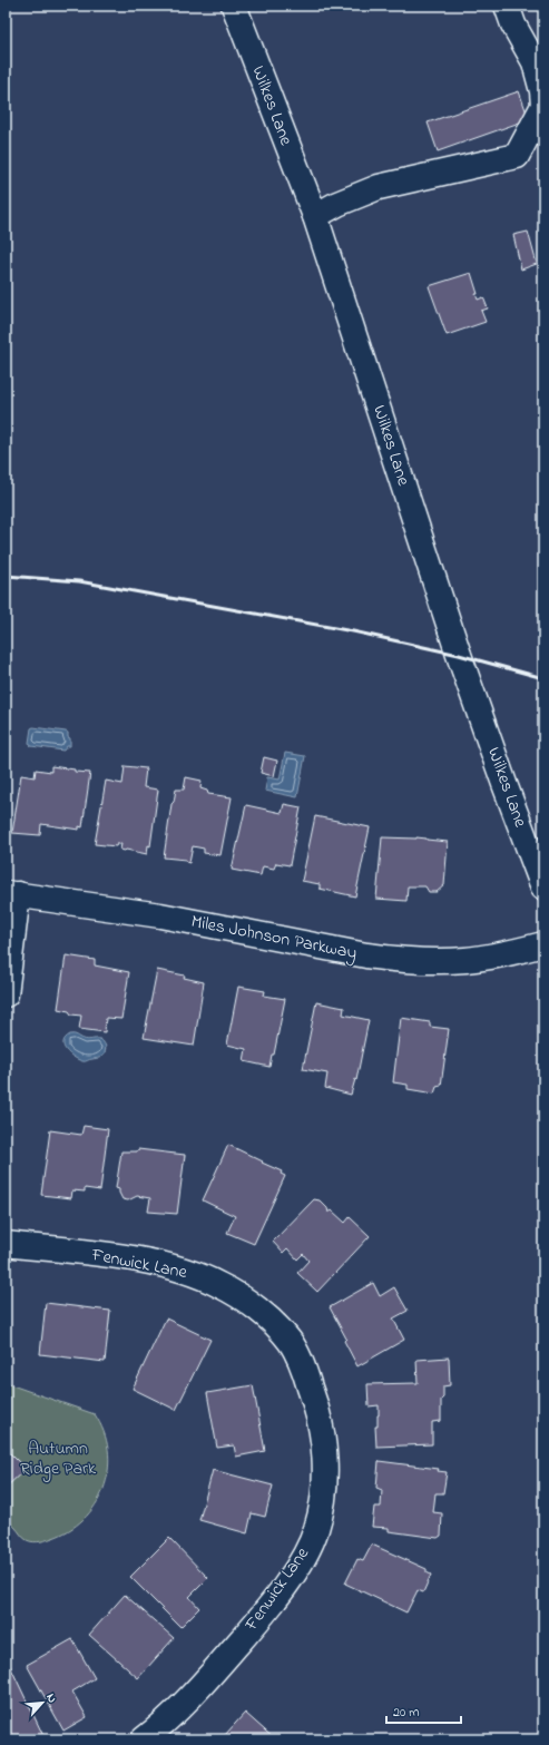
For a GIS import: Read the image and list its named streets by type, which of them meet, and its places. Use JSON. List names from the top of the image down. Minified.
{"streets":{"street":["Wilkes Lane","Miles Johnson Parkway","Fenwick Lane"]},"parks":["Autumn Ridge Park"],"scale_bar":"20 m","north":"top right"}
